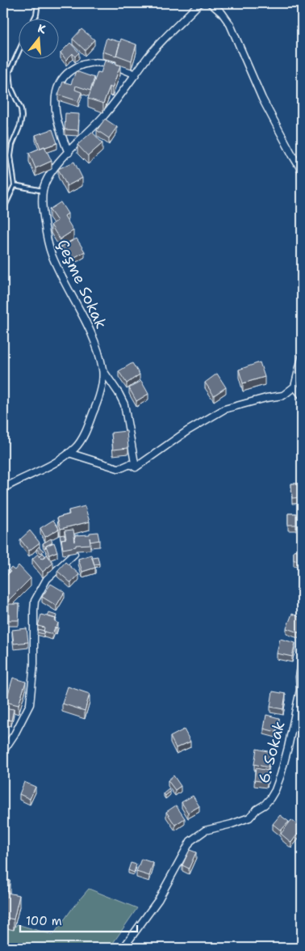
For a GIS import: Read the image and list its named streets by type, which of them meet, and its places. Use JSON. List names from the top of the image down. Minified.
{"streets":{"street":["Çeşme Sokak","6. Sokak"]},"scale_bar":"100 m","north":"top"}
